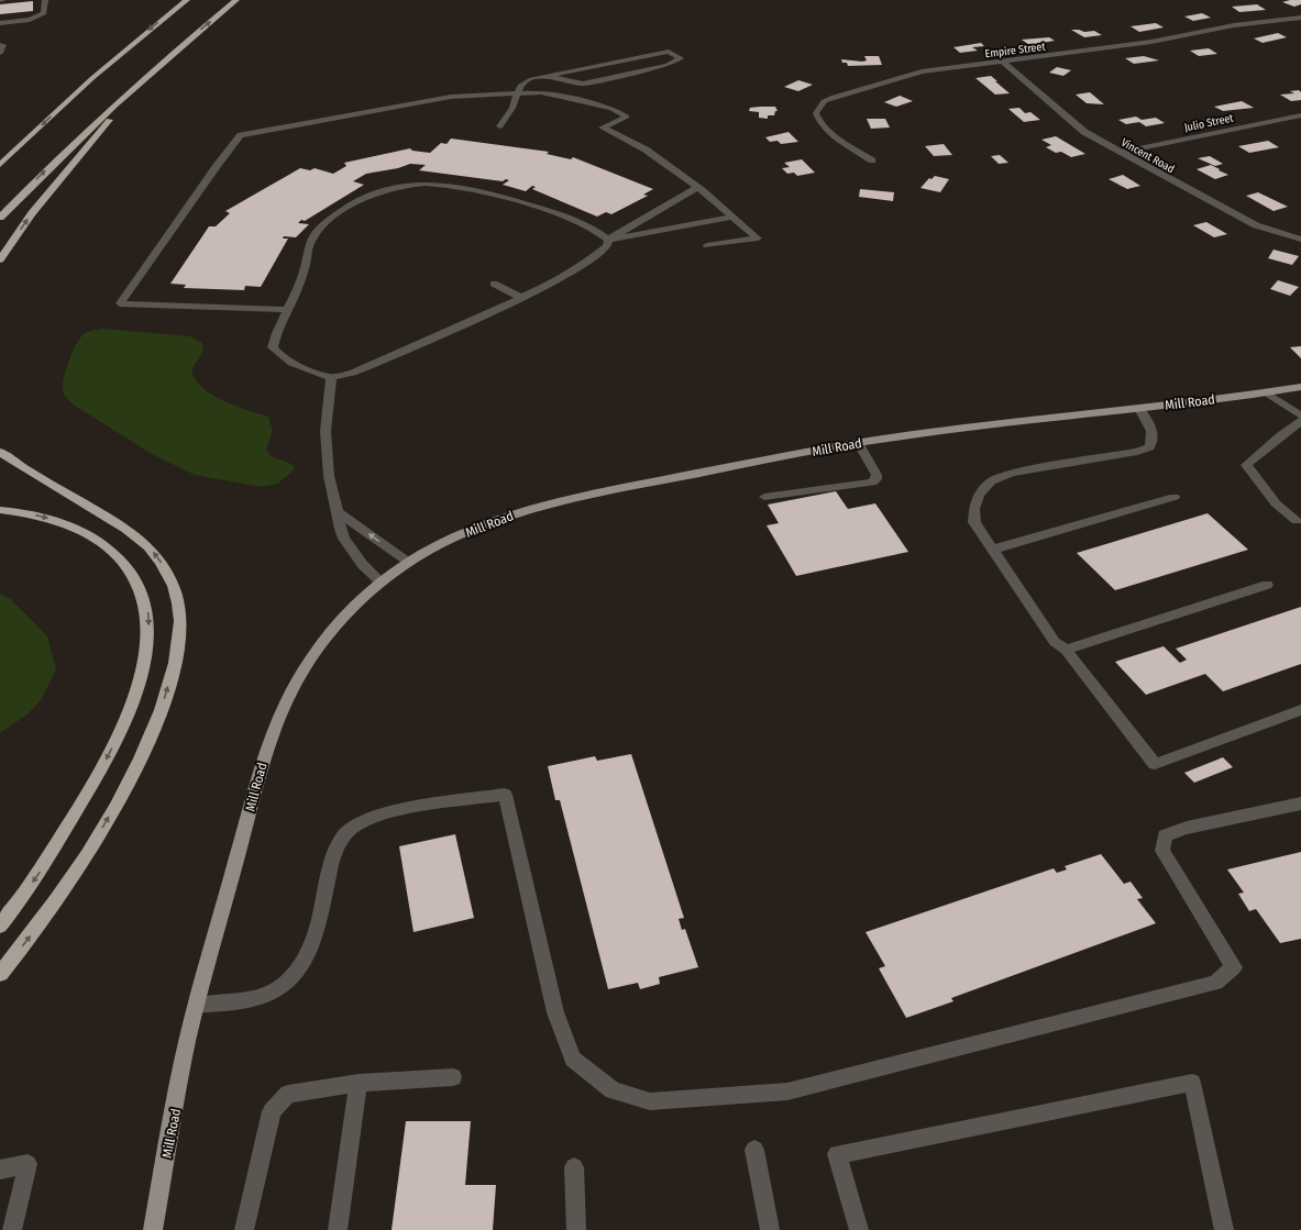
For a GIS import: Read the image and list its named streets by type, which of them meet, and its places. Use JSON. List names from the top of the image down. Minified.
{"streets":{"main road":["Mill Road"],"street":["Empire Street","Julio Street","Vincent Road"]},"crossings":[["Empire Street","Vincent Road"],["Julio Street","Vincent Road"]]}
